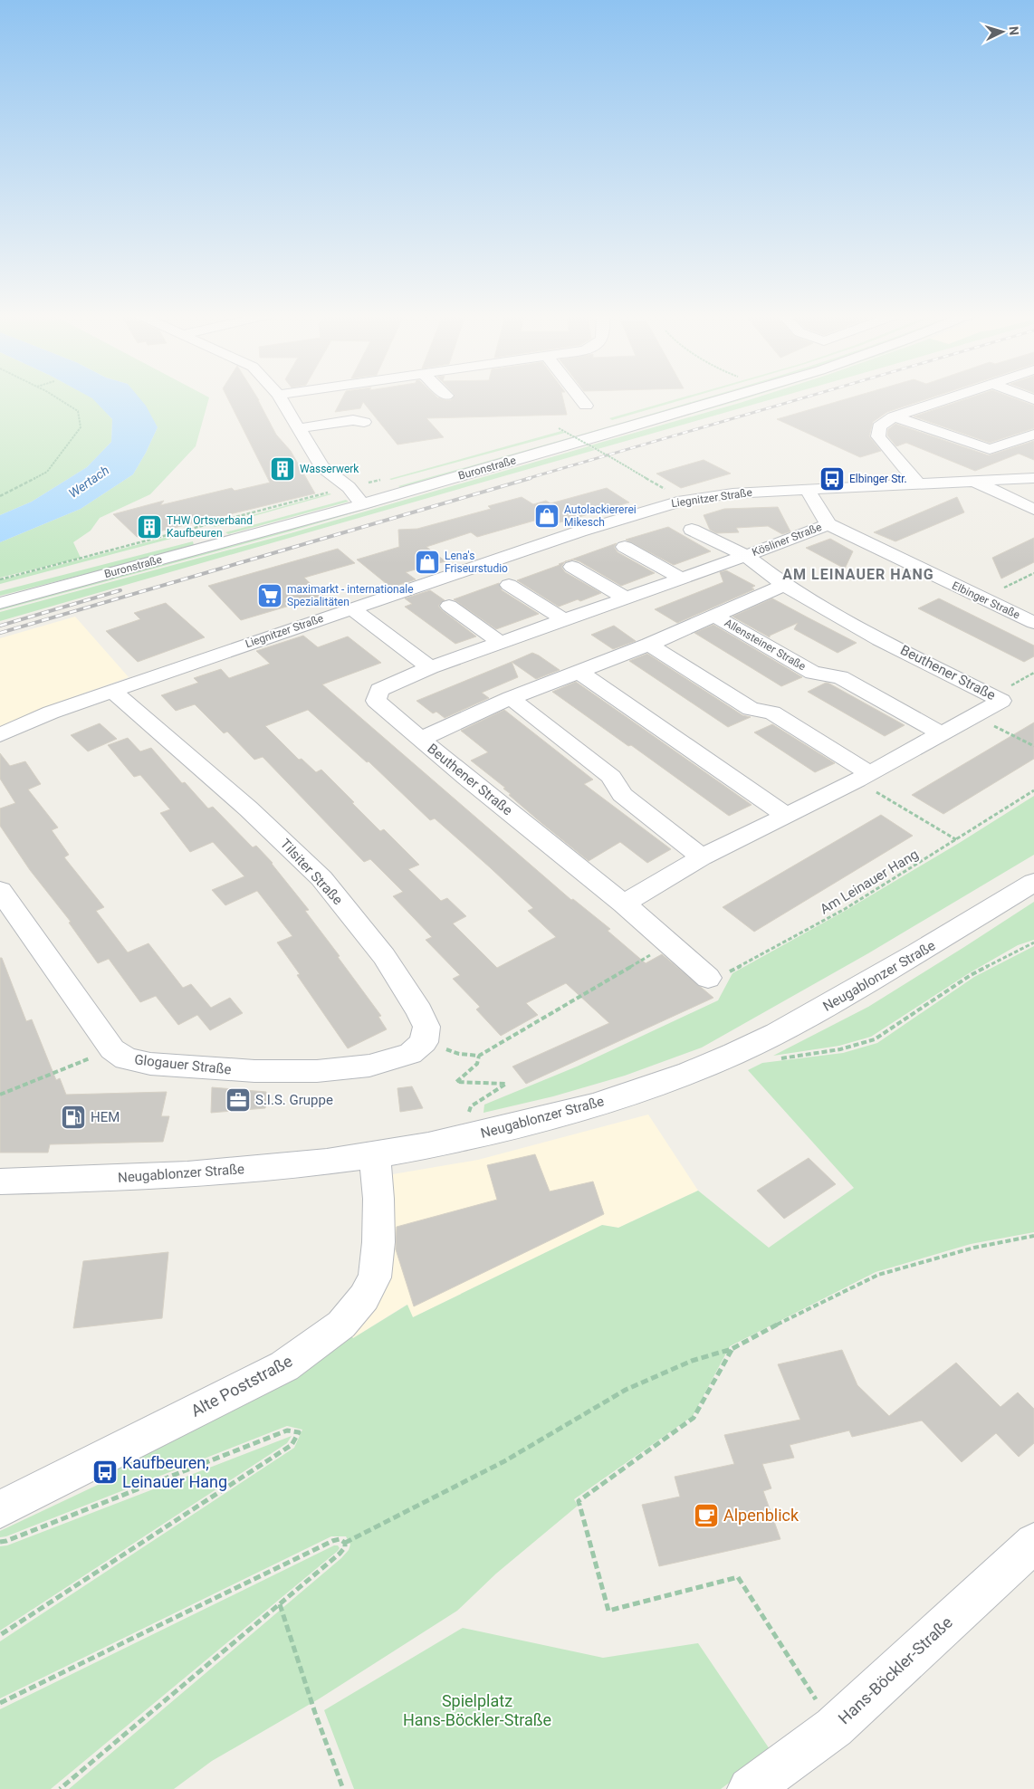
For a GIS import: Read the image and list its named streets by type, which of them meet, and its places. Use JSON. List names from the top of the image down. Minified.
{"streets":{"street":["Buronstraße","Liegnitzer Straße","Kösliner Straße","Elbinger Straße","Allensteiner Straße","Beuthener Straße","Tilsiter Straße","Neugablonzer Straße","Glogauer Straße","Alte Poststraße","Hans-Böckler-Straße"],"path":["Am Leinauer Hang"]},"crossings":[["Liegnitzer Straße","Tilsiter Straße"],["Kösliner Straße","Elbinger Straße"],["Kösliner Straße","Beuthener Straße"],["Allensteiner Straße","Beuthener Straße"],["Tilsiter Straße","Glogauer Straße"],["Neugablonzer Straße","Alte Poststraße"]],"districts":["AM LEINAUER HANG"],"water":["Wertach"],"parks":["Spielplatz Hans-Böckler-Straße"],"places":{"building":["Wasserwerk","THW Ortsverband Kaufbeuren"],"bus stop":["Elbinger Str.","Kaufbeuren, Leinauer Hang"],"shop":["Autolackiererei Mikesch","Lena's Friseurstudio"],"supermarket":["maximarkt - internationale Spezialitäten"],"office":["S.I.S. Gruppe"],"fuel station":["HEM"],"cafe":["Alpenblick"]},"north":"right"}
